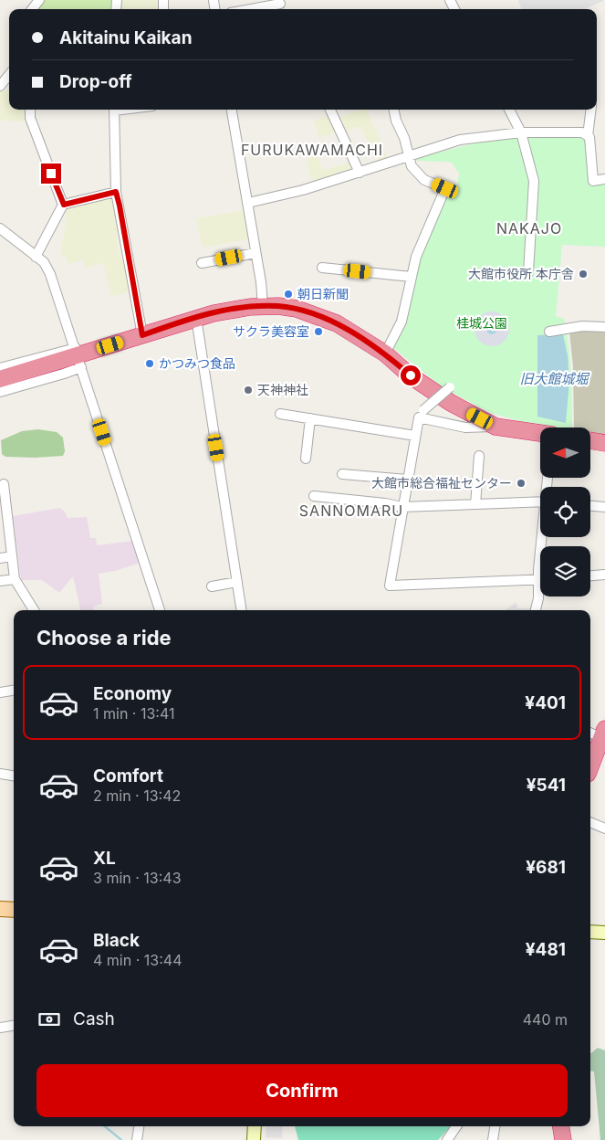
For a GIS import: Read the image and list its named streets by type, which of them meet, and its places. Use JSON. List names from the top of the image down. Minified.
{"districts":["FURUKAWAMACHI","NAKAJO","SANNOMARU"],"water":["旧大館城堀"],"parks":["桂城公園"],"places":["大館市役所 本庁舎","朝日新聞","サクラ美容室","かつみつ食品","天神神社","大館市総合福祉センター"],"north":"left","page":{"banner":["Akitainu Kaikan","Drop-off"],"heading":"Choose a ride","list":[{"name":"Economy","note":"1 min · 13:41","value":"¥401"},{"name":"Comfort","note":"2 min · 13:42","value":"¥541"},{"name":"XL","note":"3 min · 13:43","value":"¥681"},{"name":"Black","note":"4 min · 13:44","value":"¥481"}],"pay":["Cash","440 m"],"buttons":"Confirm"}}
